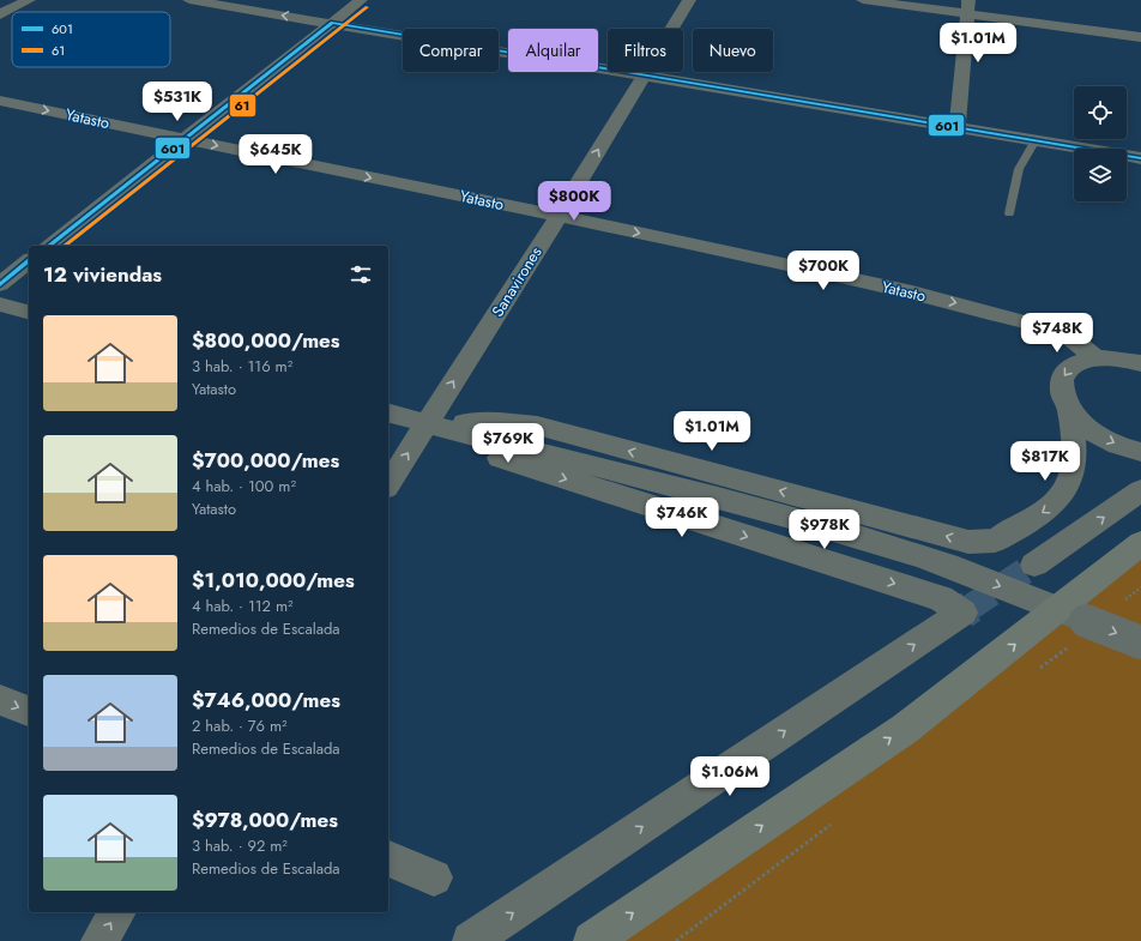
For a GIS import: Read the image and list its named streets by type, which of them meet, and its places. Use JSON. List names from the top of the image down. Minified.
{"streets":{"street":["Yatasto","Sanavirones"]},"crossings":[["Yatasto","Sanavirones"]],"one_way":["Sanavirones"],"lines":["transit line 61","transit line 601"],"legend":["601","61"],"page":{"price":["$1.01M","$531K","$645K","$800K","$700K","$748K","$1.01M","$769K","$817K","$746K","$978K","$1.06M"],"chip":["Comprar","Alquilar","Filtros","Nuevo"],"heading":"12 viviendas","list":[{"name":"$800,000/mes","note":"3 hab. · 116 m² · Yatasto"},{"name":"$700,000/mes","note":"4 hab. · 100 m² · Yatasto"},{"name":"$1,010,000/mes","note":"4 hab. · 112 m² · Remedios de Escalada"},{"name":"$746,000/mes","note":"2 hab. · 76 m² · Remedios de Escalada"},{"name":"$978,000/mes","note":"3 hab. · 92 m² · Remedios de Escalada"}]}}
